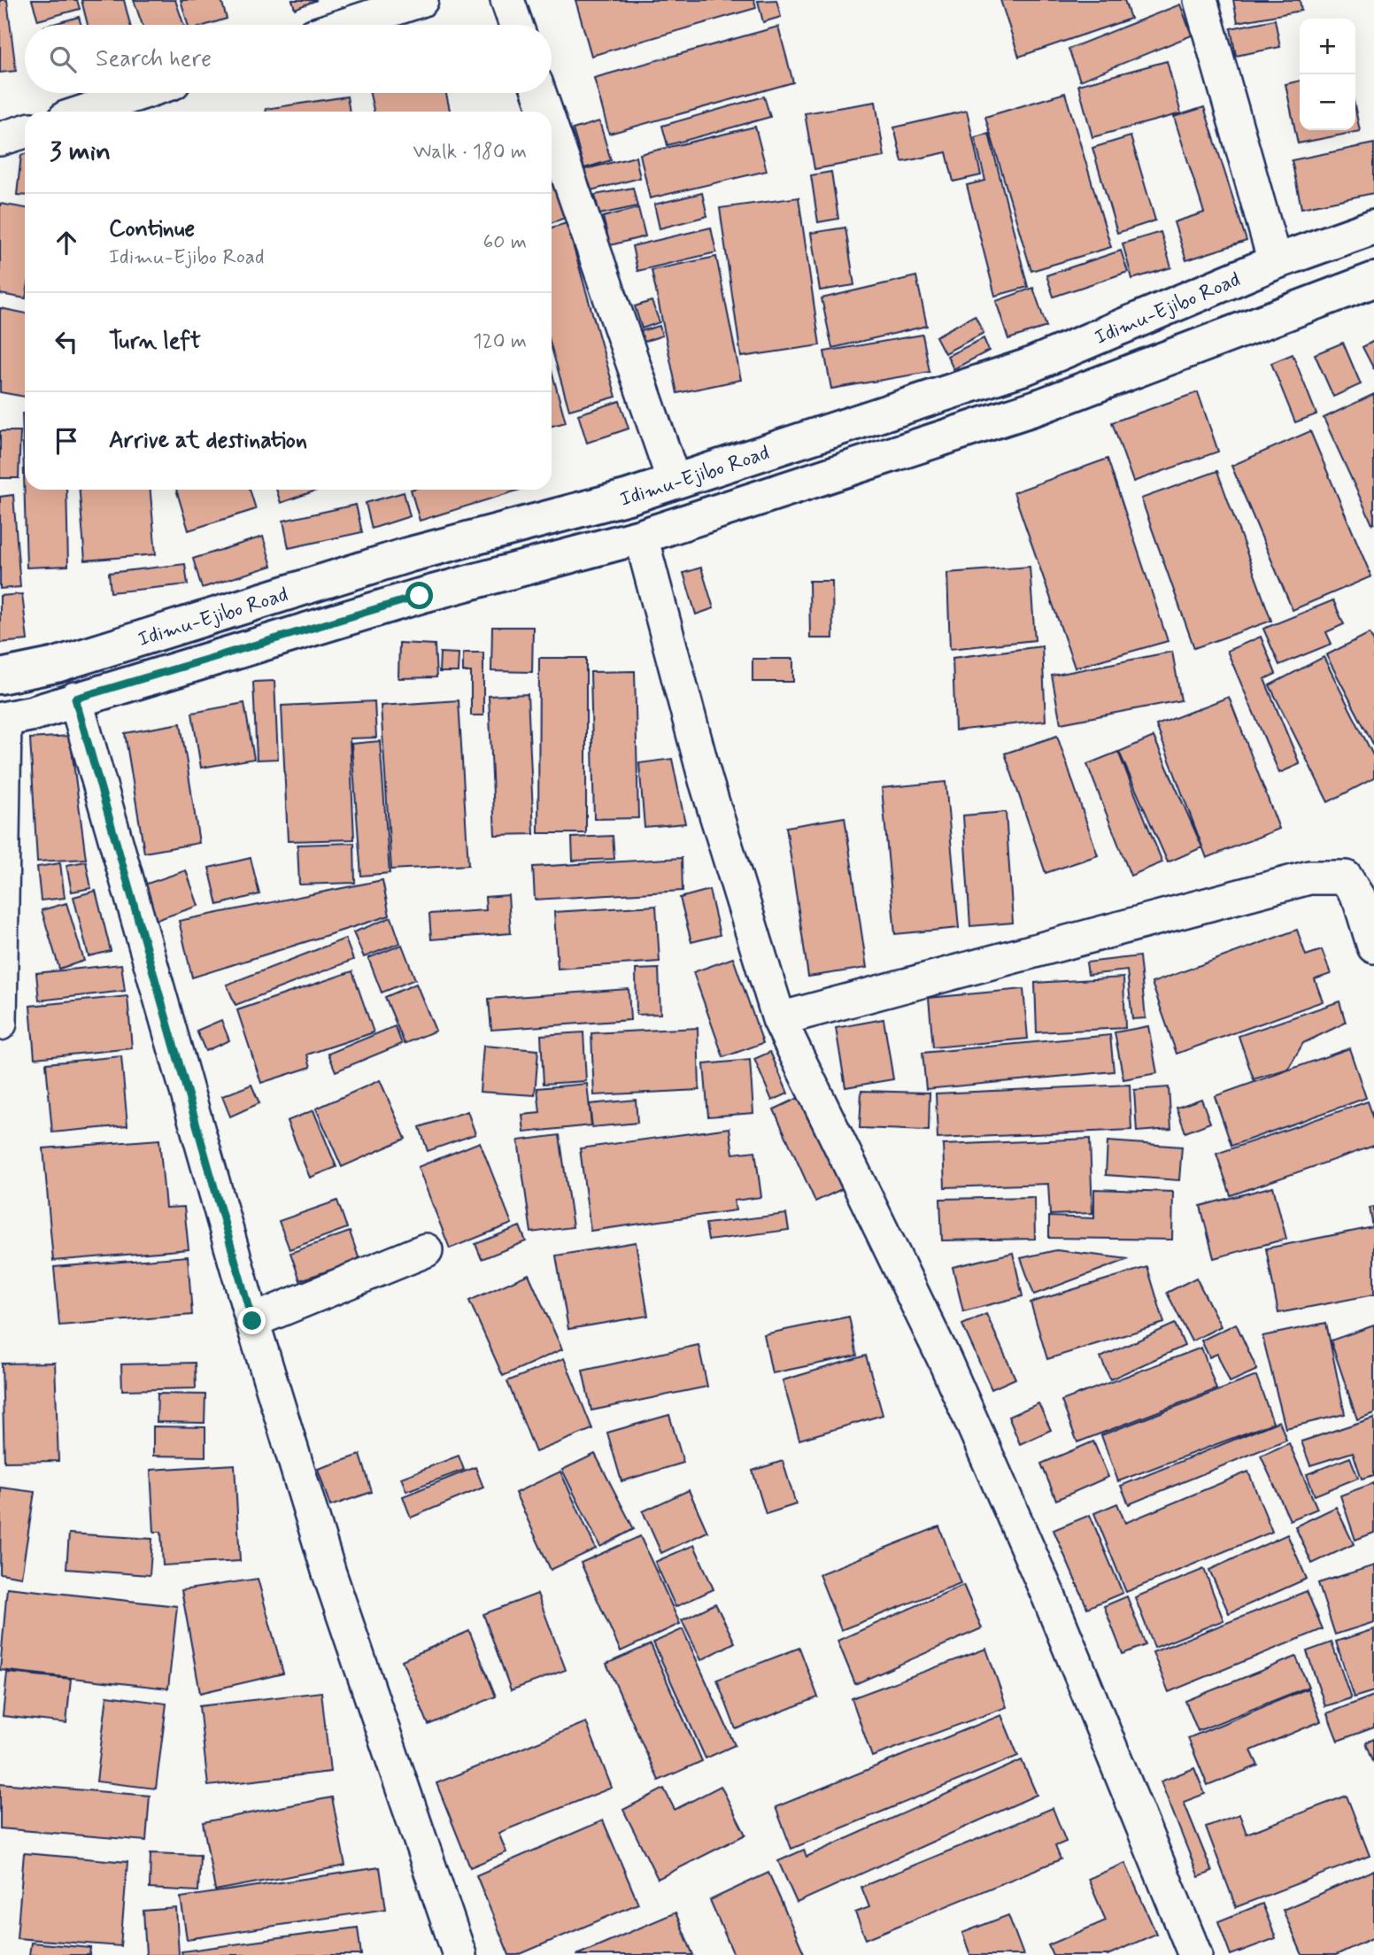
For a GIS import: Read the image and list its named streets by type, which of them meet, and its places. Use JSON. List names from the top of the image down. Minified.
{"streets":{"main road":["Idimu-Ejibo Road"]},"page":{"map_buttons":["+","−"],"search":"Search here","heading":["3 min","Walk · 180 m"],"list":[["Continue","Idimu-Ejibo Road","60 m"],["Turn left","120 m"],"Arrive at destination"]}}
